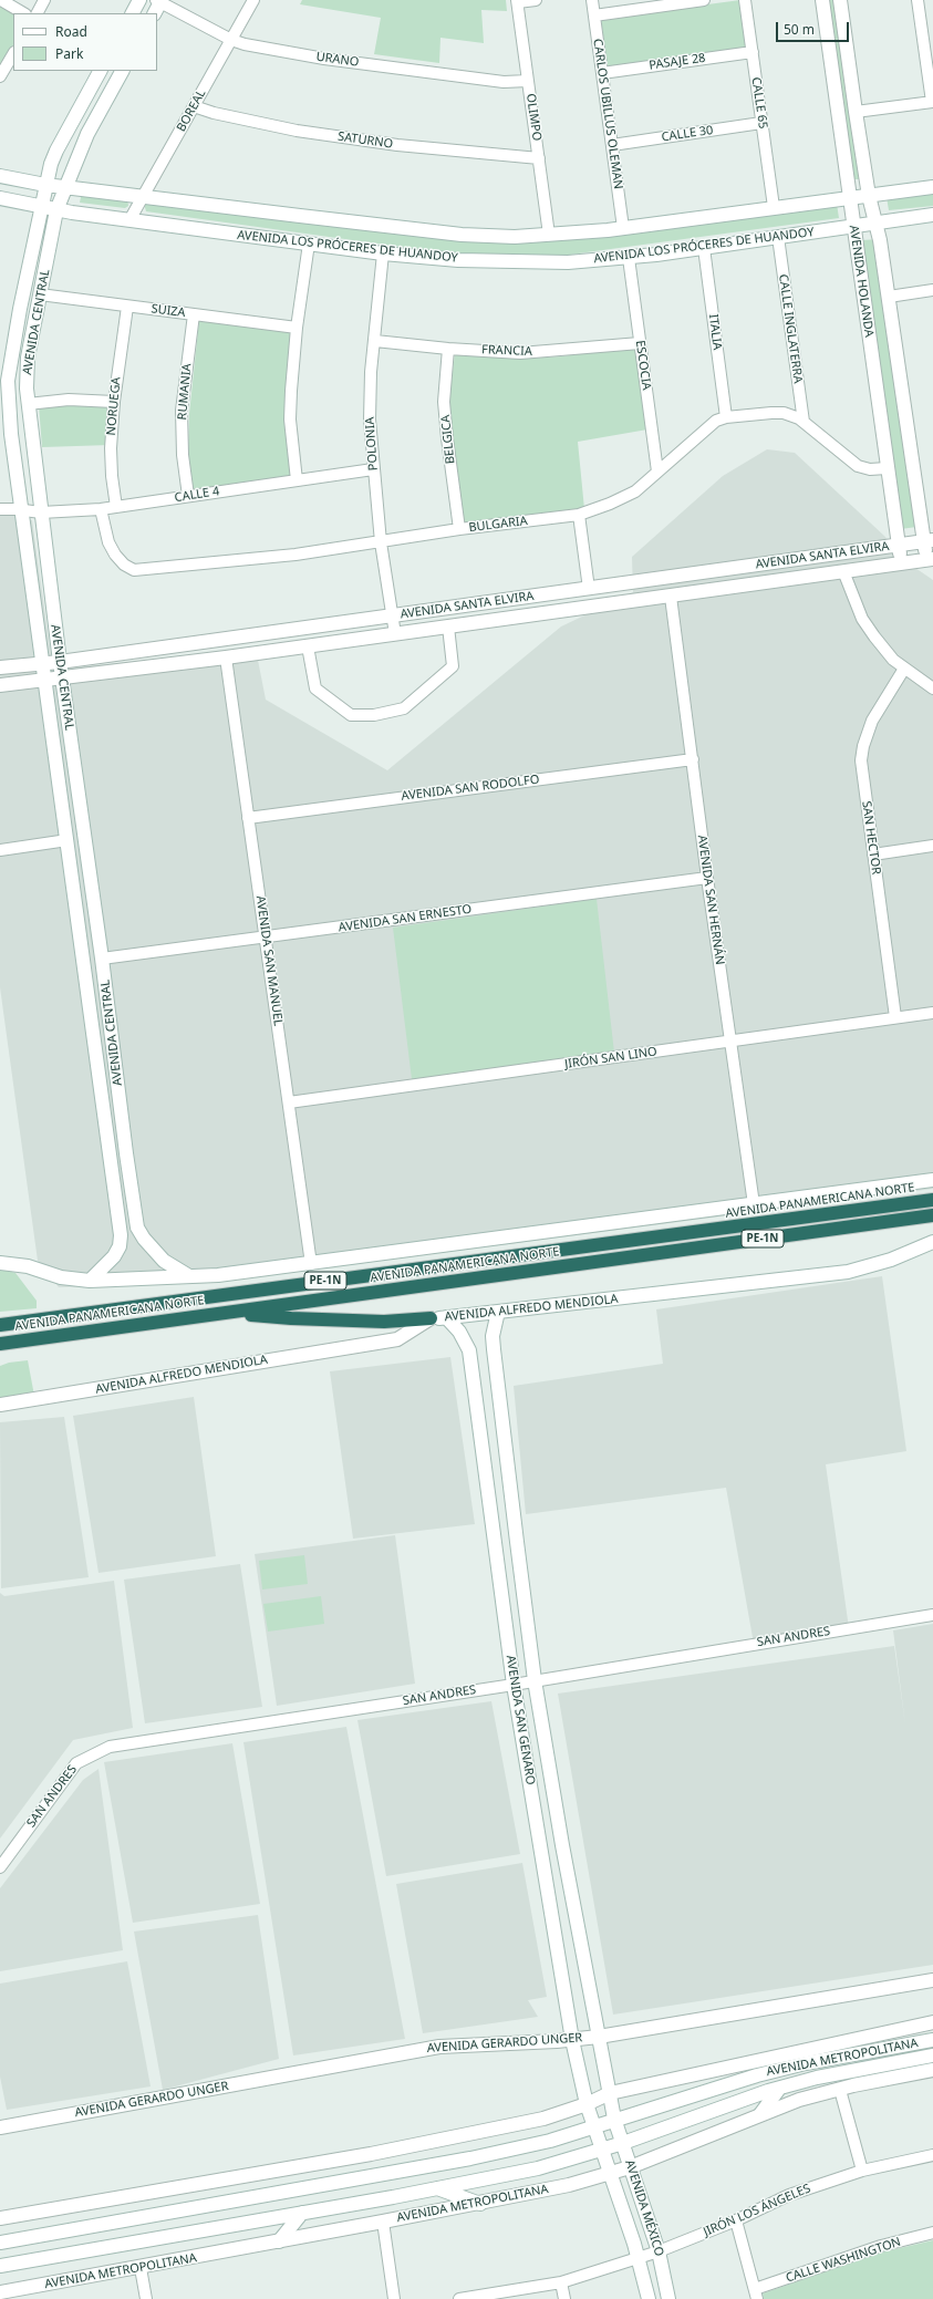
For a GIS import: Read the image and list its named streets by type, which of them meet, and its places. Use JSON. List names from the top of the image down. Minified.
{"streets":{"highway":["AVENIDA PANAMERICANA NORTE","PE-1N"],"main road":["AVENIDA LOS PRÓCERES DE HUANDOY","AVENIDA HOLANDA","AVENIDA CENTRAL","AVENIDA SANTA ELVIRA","AVENIDA ALFREDO MENDIOLA","AVENIDA SAN GENARO","AVENIDA GERARDO UNGER","AVENIDA METROPOLITANA","AVENIDA MÉXICO"],"street":["URANO","PASAJE 28","CALLE 65","BOREAL","CARLOS UBILLUS OLEMAN","OLIMPO","CALLE 30","SATURNO","SUIZA","CALLE INGLATERRA","ITALIA","FRANCIA","ESCOCIA","RUMANIA","NORUEGA","BELGICA","POLONIA","CALLE 4","BULGARIA","AVENIDA SAN RODOLFO","SAN HECTOR","AVENIDA SAN HERNÁN","AVENIDA SAN ERNESTO","AVENIDA SAN MANUEL","JIRÓN SAN LINO","SAN ANDRES","JIRÓN LOS ÁNGELES","CALLE WASHINGTON"]},"crossings":[["URANO","BOREAL"],["URANO","OLIMPO"],["PASAJE 28","CALLE 65"],["PASAJE 28","CARLOS UBILLUS OLEMAN"],["CALLE 65","CALLE 30"],["CALLE 65","AVENIDA LOS PRÓCERES DE HUANDOY"],["BOREAL","SATURNO"],["BOREAL","AVENIDA LOS PRÓCERES DE HUANDOY"],["CARLOS UBILLUS OLEMAN","CALLE 30"],["CARLOS UBILLUS OLEMAN","AVENIDA LOS PRÓCERES DE HUANDOY"],["OLIMPO","SATURNO"],["OLIMPO","AVENIDA LOS PRÓCERES DE HUANDOY"],["AVENIDA LOS PRÓCERES DE HUANDOY","AVENIDA HOLANDA"],["AVENIDA LOS PRÓCERES DE HUANDOY","AVENIDA CENTRAL"],["AVENIDA LOS PRÓCERES DE HUANDOY","CALLE INGLATERRA"],["AVENIDA LOS PRÓCERES DE HUANDOY","ITALIA"],["AVENIDA LOS PRÓCERES DE HUANDOY","ESCOCIA"],["AVENIDA LOS PRÓCERES DE HUANDOY","POLONIA"],["AVENIDA HOLANDA","BULGARIA"],["AVENIDA HOLANDA","AVENIDA SANTA ELVIRA"],["SUIZA","AVENIDA CENTRAL"],["SUIZA","RUMANIA"],["SUIZA","NORUEGA"],["AVENIDA CENTRAL","CALLE 4"],["AVENIDA CENTRAL","AVENIDA SANTA ELVIRA"],["AVENIDA CENTRAL","AVENIDA SAN ERNESTO"],["CALLE INGLATERRA","BULGARIA"],["ITALIA","BULGARIA"],["FRANCIA","ESCOCIA"],["FRANCIA","BELGICA"],["FRANCIA","POLONIA"],["ESCOCIA","BULGARIA"],["RUMANIA","CALLE 4"],["NORUEGA","CALLE 4"],["BELGICA","BULGARIA"],["POLONIA","CALLE 4"],["POLONIA","BULGARIA"],["POLONIA","AVENIDA SANTA ELVIRA"],["CALLE 4","BULGARIA"],["AVENIDA SANTA ELVIRA","AVENIDA SAN HERNÁN"],["AVENIDA SANTA ELVIRA","AVENIDA SAN MANUEL"],["AVENIDA SAN RODOLFO","AVENIDA SAN HERNÁN"],["AVENIDA SAN RODOLFO","AVENIDA SAN MANUEL"],["SAN HECTOR","JIRÓN SAN LINO"],["AVENIDA SAN HERNÁN","AVENIDA SAN ERNESTO"],["AVENIDA SAN HERNÁN","JIRÓN SAN LINO"],["AVENIDA SAN ERNESTO","AVENIDA SAN MANUEL"],["AVENIDA SAN MANUEL","JIRÓN SAN LINO"],["AVENIDA ALFREDO MENDIOLA","AVENIDA SAN GENARO"],["SAN ANDRES","AVENIDA SAN GENARO"],["AVENIDA SAN GENARO","AVENIDA GERARDO UNGER"],["AVENIDA SAN GENARO","AVENIDA METROPOLITANA"],["AVENIDA SAN GENARO","AVENIDA MÉXICO"],["AVENIDA METROPOLITANA","AVENIDA MÉXICO"],["AVENIDA MÉXICO","JIRÓN LOS ÁNGELES"]],"legend":["Road","Park"],"scale_bar":"50 m"}
